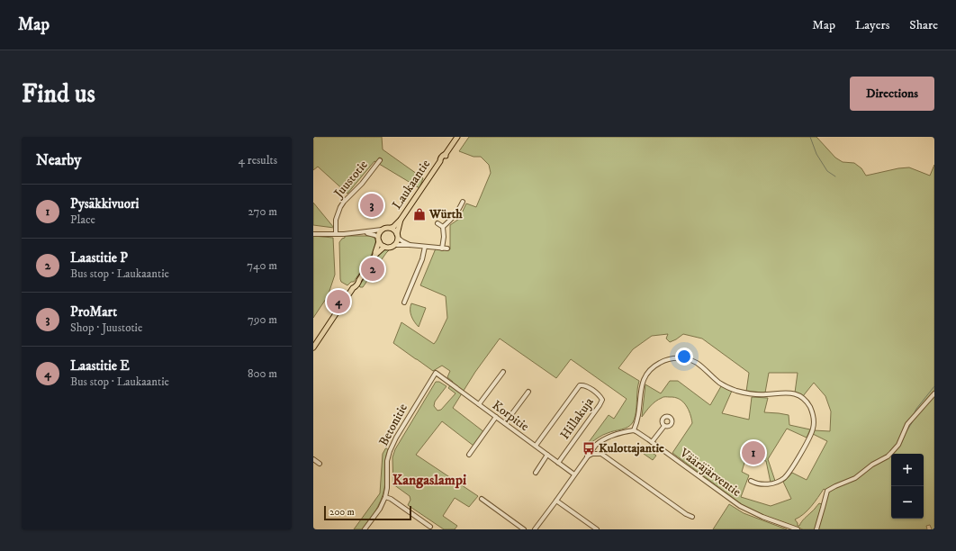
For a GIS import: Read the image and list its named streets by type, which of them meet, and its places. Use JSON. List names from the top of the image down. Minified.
{"streets":{"main road":["Laukaantie"],"street":["Juustotie","Korpitie","Hillakuja","Betonitie","Vääräjärventie"]},"crossings":[["Korpitie","Hillakuja"],["Korpitie","Betonitie"]],"districts":["Kangaslampi"],"places":{"shop":["Würth"],"bus stop":["Kulottajantie"]},"scale_bar":"200 m","page":{"header":"Map","nav":["Map","Layers","Share"],"buttons":"Directions","title":"Find us","heading":["Nearby","4 results"],"list":[{"mark":"1","name":"Pysäkkivuori","note":"Place","value":"270 m"},{"mark":"2","name":"Laastitie P","note":"Bus stop · Laukaantie","value":"740 m"},{"mark":"3","name":"ProMart","note":"Shop · Juustotie","value":"790 m"},{"mark":"4","name":"Laastitie E","note":"Bus stop · Laukaantie","value":"800 m"}],"pins":["3","2","4","1"],"map_buttons":["+","−"],"scale":"200 m"}}
